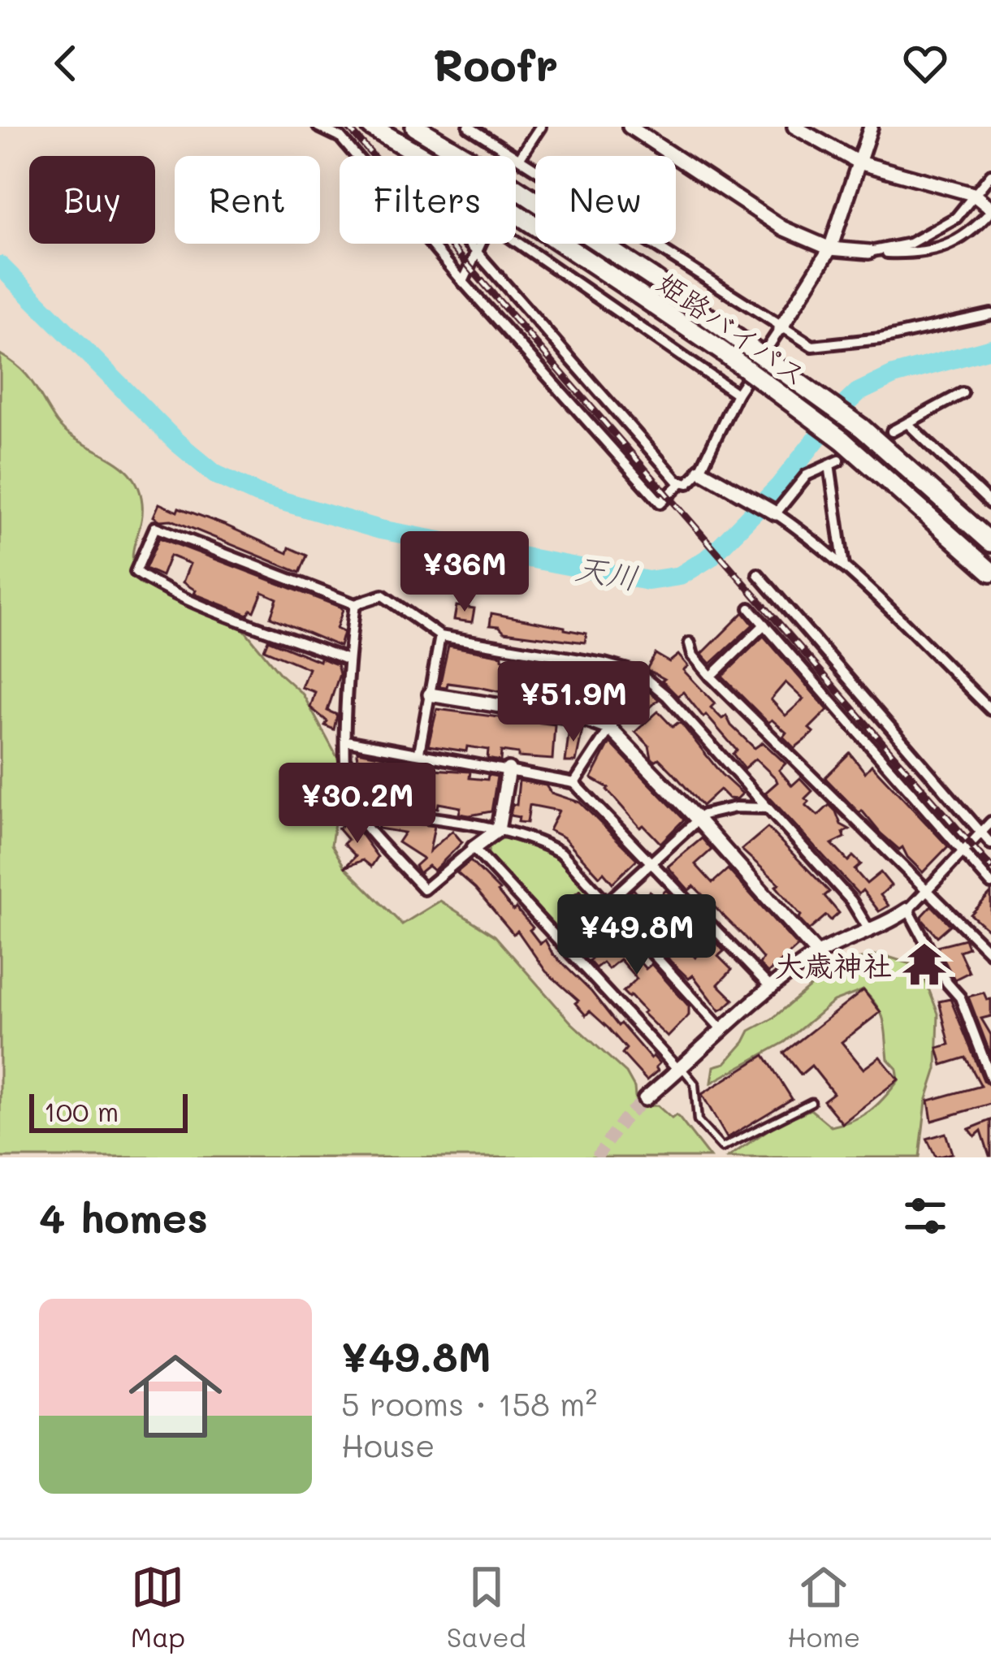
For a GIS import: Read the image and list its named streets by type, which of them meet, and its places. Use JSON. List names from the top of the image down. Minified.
{"streets":{"highway":["姫路バイパス"]},"water":["天川"],"places":{"temple":["大歳神社"]},"scale_bar":"100 m","page":{"header":"Roofr","chip":["Buy","Rent","Filters","New"],"price":["¥36M","¥51.9M","¥30.2M","¥49.8M"],"scale":"100 m","heading":"4 homes","list":[{"name":"¥49.8M","note":"5 rooms · 158 m² · House"}],"tabs":["Map","Saved","Home"]}}
